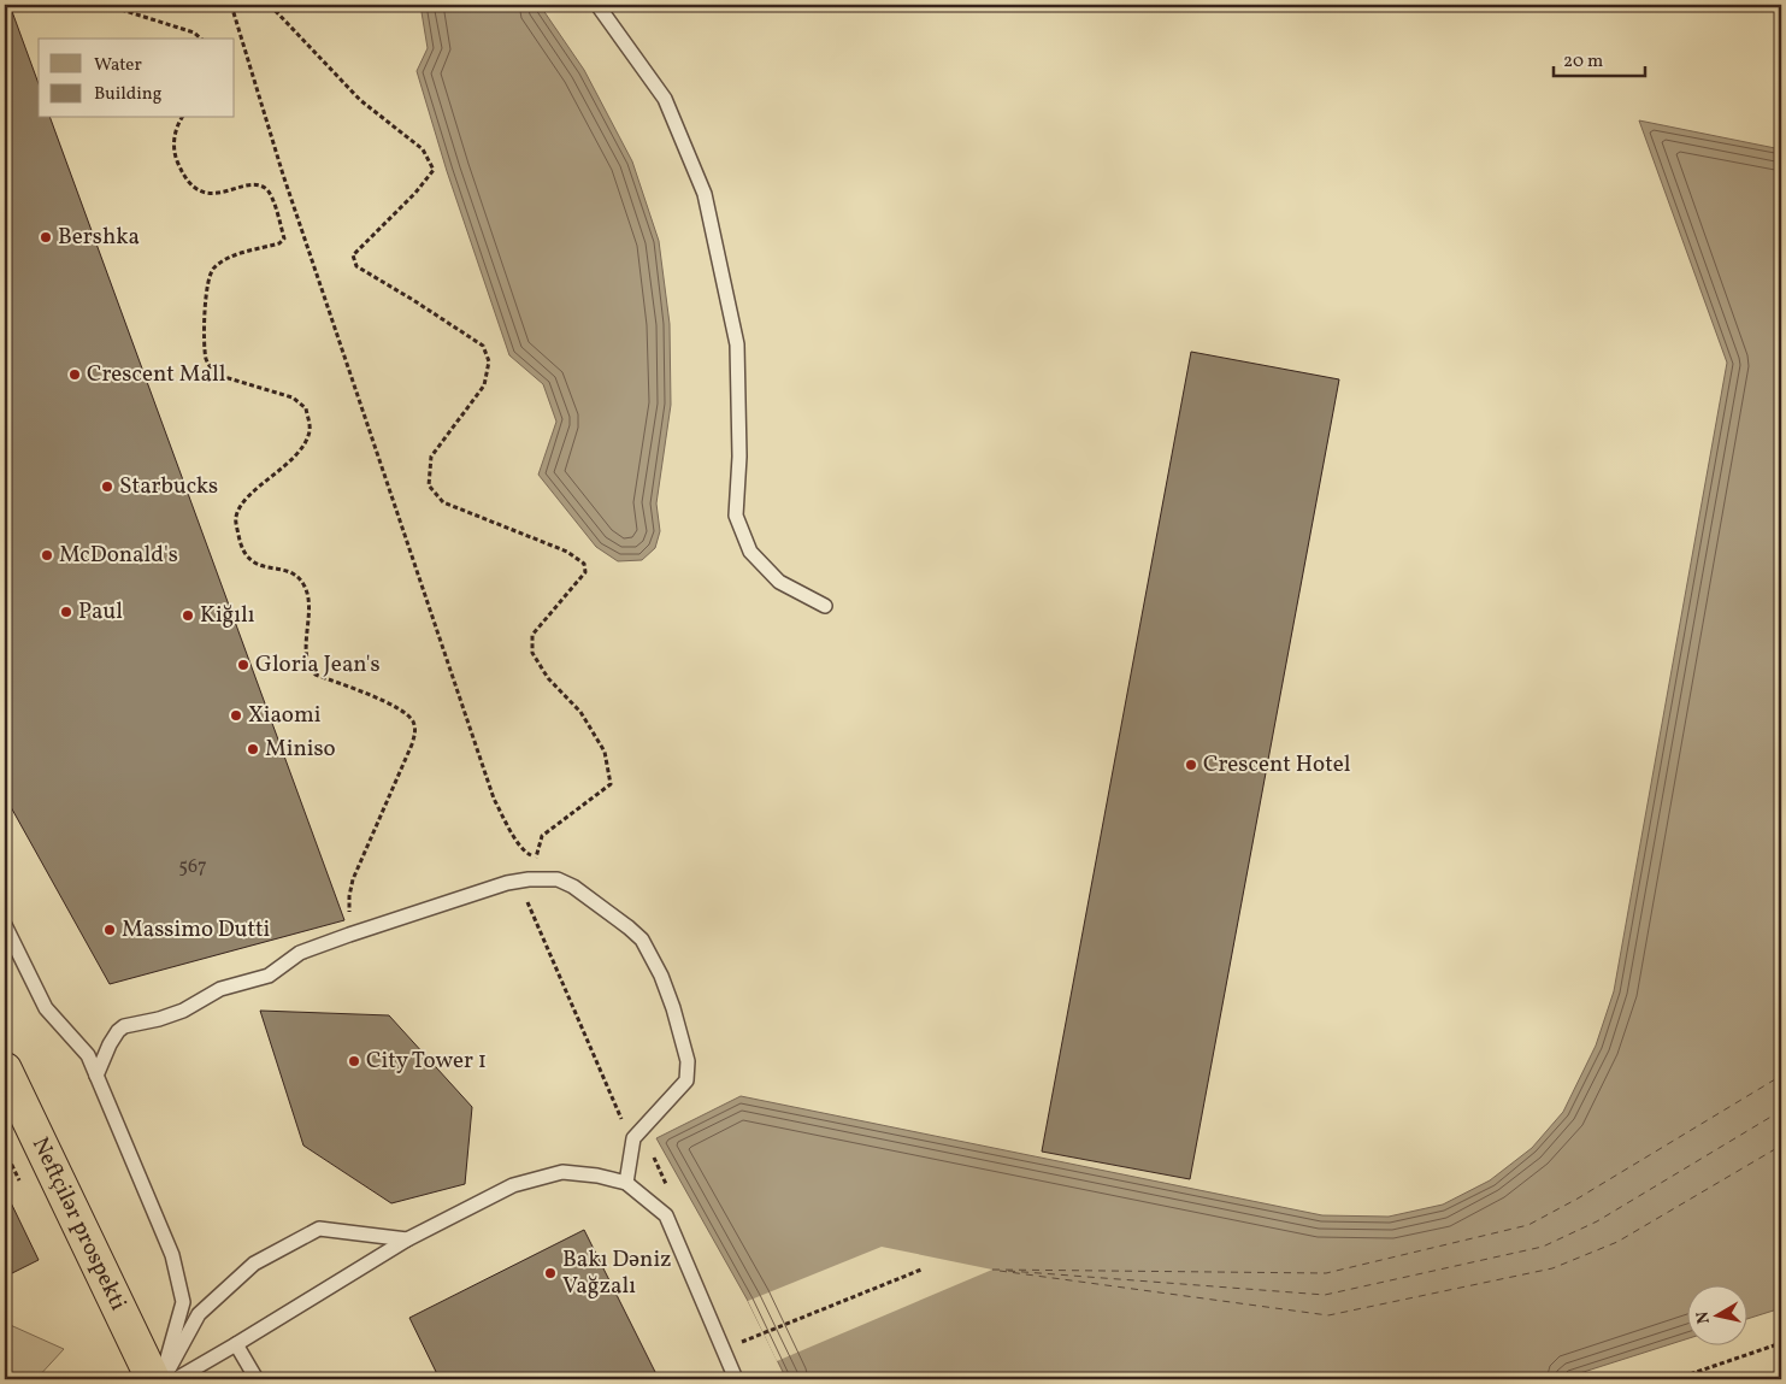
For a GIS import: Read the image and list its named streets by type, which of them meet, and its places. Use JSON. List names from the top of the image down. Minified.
{"streets":{"highway":["Neftçilər prospekti"]},"places":["Bershka","Crescent Mall","Starbucks","McDonald's","Paul","Kiğılı","Gloria Jean's","Xiaomi","Miniso","Crescent Hotel","Massimo Dutti","City Tower 1","Bakı Dəniz Vağzalı"],"house_numbers":["567"],"legend":["Water","Building"],"scale_bar":"20 m","north":"left"}
